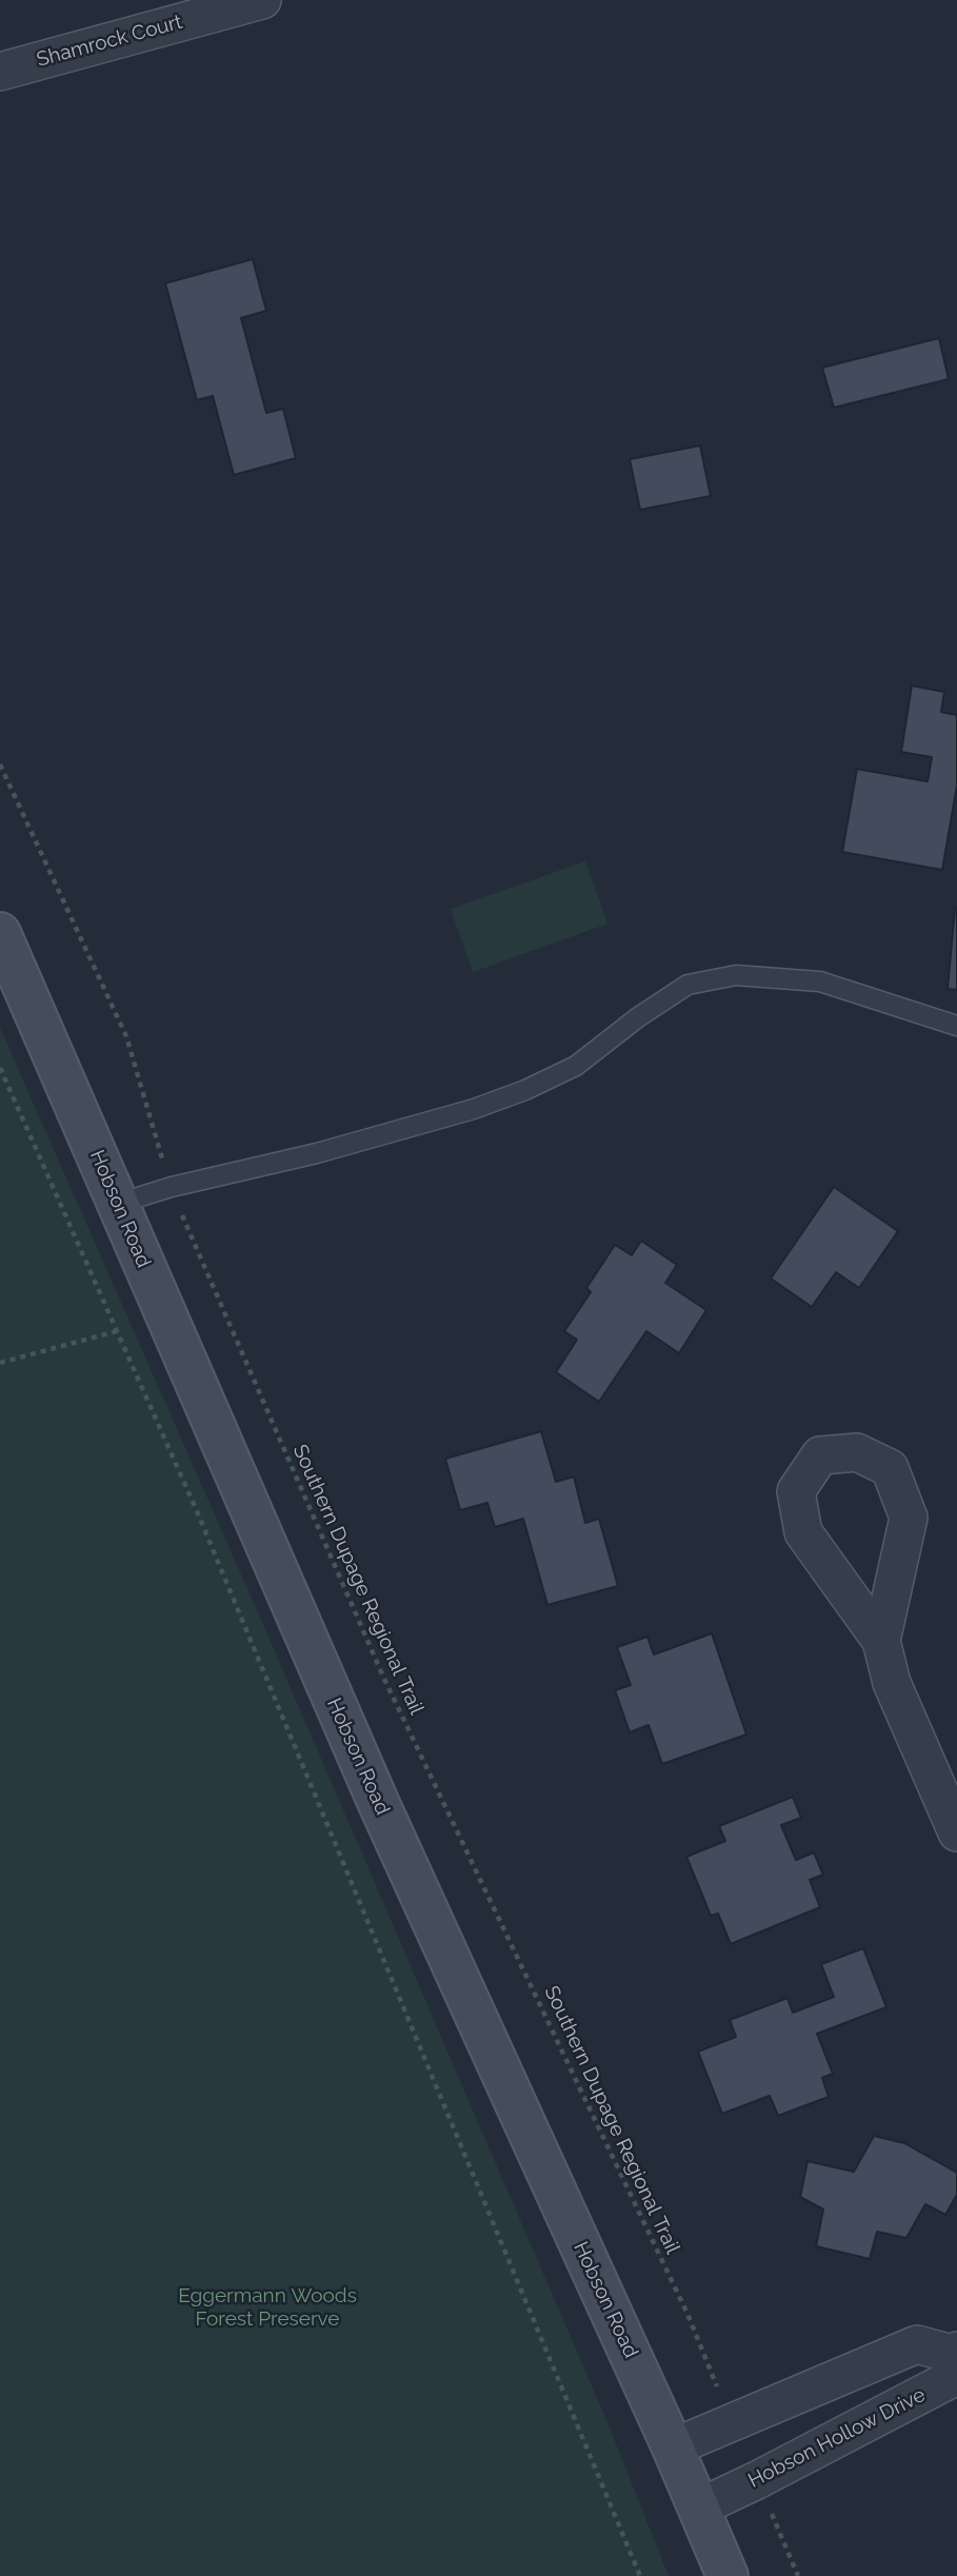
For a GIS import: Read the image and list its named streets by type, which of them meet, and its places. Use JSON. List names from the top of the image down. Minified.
{"streets":{"main road":["Hobson Road"],"street":["Shamrock Court","Hobson Hollow Drive"],"path":["Southern Dupage Regional Trail"]},"crossings":[["Hobson Road","Hobson Hollow Drive"]],"parks":["Eggermann Woods Forest Preserve"]}
